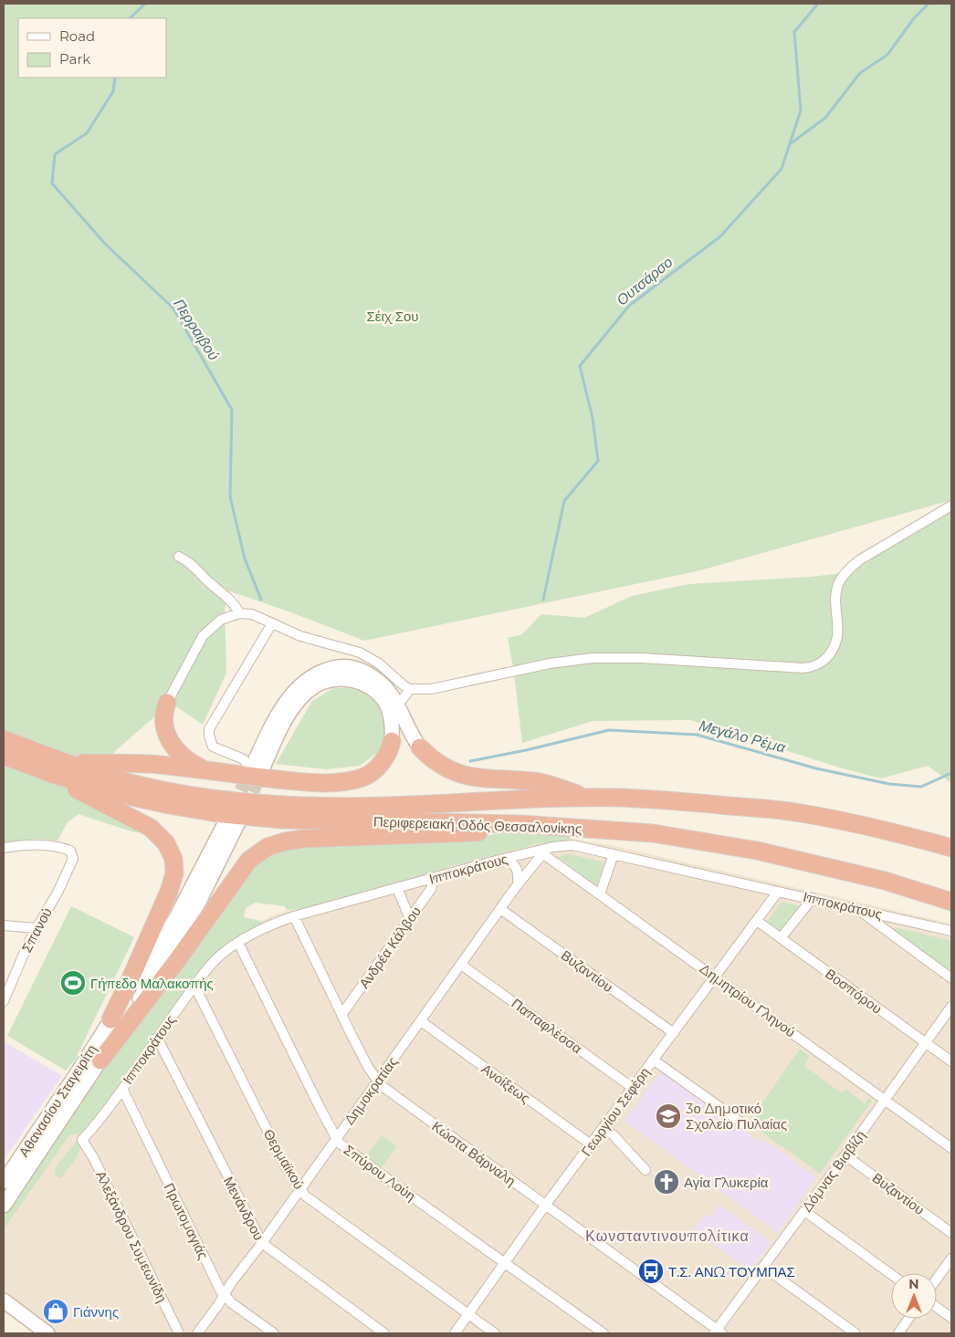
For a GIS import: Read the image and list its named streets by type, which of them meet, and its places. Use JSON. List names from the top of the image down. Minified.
{"streets":{"highway":["Περιφερειακή Οδός Θεσσαλονίκης"],"main road":["Αθανασίου Σταγειρίτη"],"street":["Ιπποκράτους","Σπανού","Ανδρέα Κάλβου","Βυζαντίου","Βοσπόρου","Δημητρίου Γληνού","Παπαφλέσσα","Ανοίξεως","Δημοκρατίας","Γεωργίου Σεφέρη","Κώστα Βάρναλη","Θερμαϊκού","Δόμνας Βισβίζη","Σπύρου Λούη","Μενάνδρου","Πρωτομαγιάς","Αλεξάνδρου Συμεωνίδη"]},"crossings":[["Ιπποκράτους","Ανδρέα Κάλβου"],["Ιπποκράτους","Δημητρίου Γληνού"],["Ιπποκράτους","Δημοκρατίας"],["Ιπποκράτους","Γεωργίου Σεφέρη"],["Ιπποκράτους","Κώστα Βάρναλη"],["Ιπποκράτους","Θερμαϊκού"],["Ιπποκράτους","Σπύρου Λούη"],["Ιπποκράτους","Μενάνδρου"],["Ιπποκράτους","Πρωτομαγιάς"],["Ιπποκράτους","Αλεξάνδρου Συμεωνίδη"],["Ανδρέα Κάλβου","Κώστα Βάρναλη"],["Βυζαντίου","Δημοκρατίας"],["Βυζαντίου","Γεωργίου Σεφέρη"],["Βυζαντίου","Δόμνας Βισβίζη"],["Βοσπόρου","Γεωργίου Σεφέρη"],["Βοσπόρου","Δόμνας Βισβίζη"],["Δημητρίου Γληνού","Δημοκρατίας"],["Δημητρίου Γληνού","Γεωργίου Σεφέρη"],["Δημητρίου Γληνού","Δόμνας Βισβίζη"],["Παπαφλέσσα","Δημοκρατίας"],["Παπαφλέσσα","Γεωργίου Σεφέρη"],["Ανοίξεως","Δημοκρατίας"],["Ανοίξεως","Γεωργίου Σεφέρη"],["Δημοκρατίας","Κώστα Βάρναλη"],["Δημοκρατίας","Θερμαϊκού"],["Δημοκρατίας","Σπύρου Λούη"],["Δημοκρατίας","Μενάνδρου"],["Δημοκρατίας","Πρωτομαγιάς"],["Γεωργίου Σεφέρη","Κώστα Βάρναλη"],["Γεωργίου Σεφέρη","Θερμαϊκού"],["Γεωργίου Σεφέρη","Σπύρου Λούη"],["Κώστα Βάρναλη","Δόμνας Βισβίζη"]],"districts":["Κωνσταντινουπολίτικα"],"water":["Ουτσάρσο","Περραιβού","Μεγάλο Ρέμα"],"parks":["Σέιχ Σου"],"places":{"sports":["Γήπεδο Μαλακοπής"],"school or university":["3ο Δημοτικό Σχολείο Πυλαίας"],"church":["Αγία Γλυκερία"],"bus stop":["Τ.Σ. ΑΝΩ ΤΟΥΜΠΑΣ"],"shop":["Γιάννης"]},"legend":["Road","Park"],"north":"top"}
